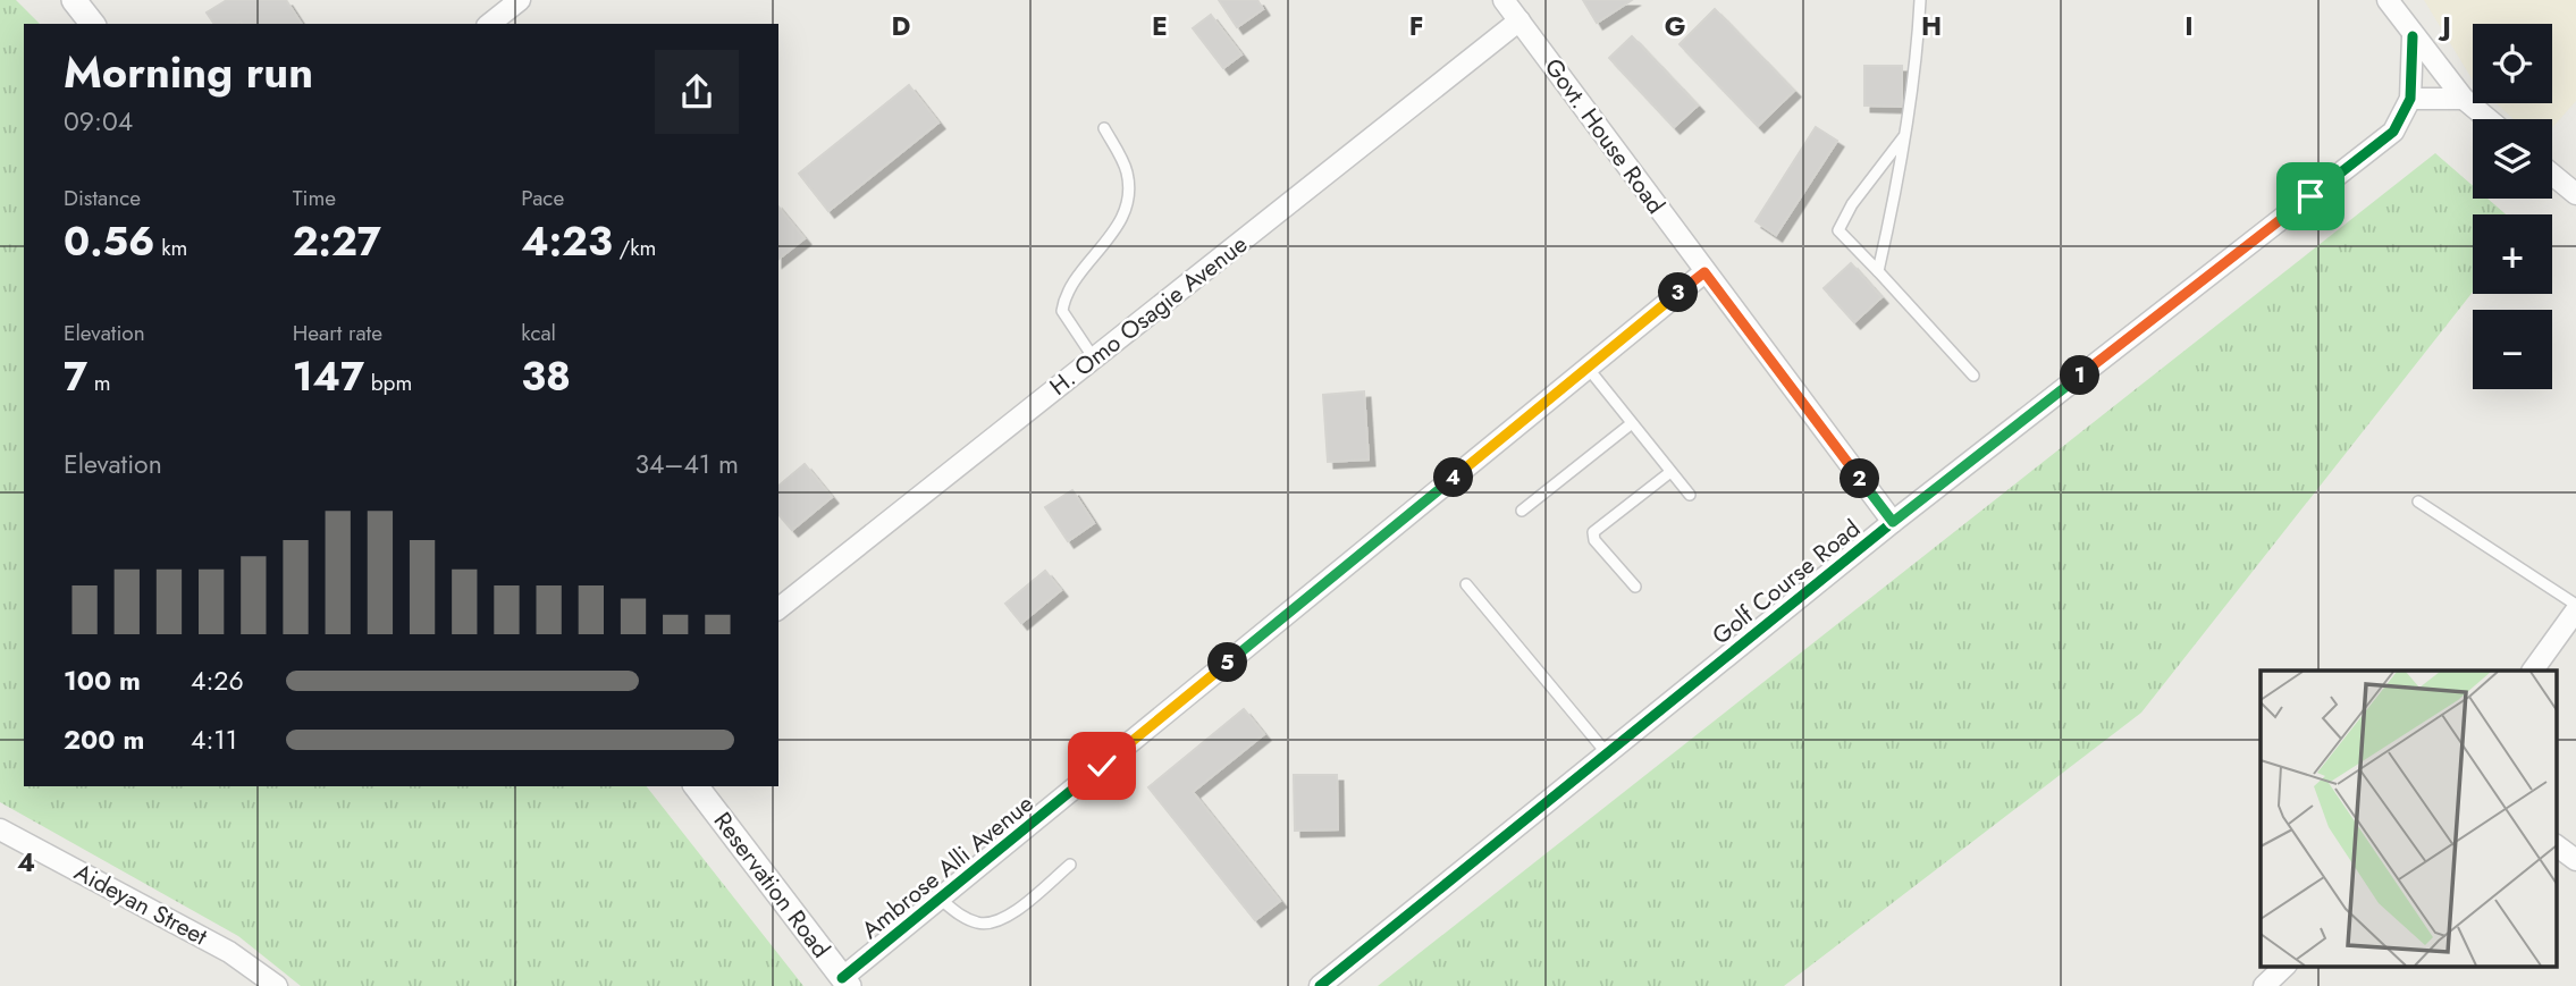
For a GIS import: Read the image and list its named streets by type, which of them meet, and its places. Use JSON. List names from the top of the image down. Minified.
{"streets":{"street":["Govt. House Road","H. Omo Osagie Avenue","Golf Course Road","Ambrose Alli Avenue","Reservation Road","Aideyan Street"]},"crossings":[["Govt. House Road","H. Omo Osagie Avenue"],["Govt. House Road","Golf Course Road"],["Govt. House Road","Ambrose Alli Avenue"],["Ambrose Alli Avenue","Reservation Road"]],"page":{"map_buttons":["+","−"],"heading":["Morning run","09:04"],"stats":[["Distance","0.56 km"],["Time","2:27"],["Pace","4:23 /km"],["Elevation","7 m"],["Heart rate","147 bpm"],["kcal","38"]],"pins":["3","1","4","2","5"],"chart":["Elevation","34–41 m"],"list":[{"name":"100 m","note":"4:26"},{"name":"200 m","note":"4:11"}]},"grid":{"columns":["D","E","F","G","H","I","J"],"rows":["4"]}}
